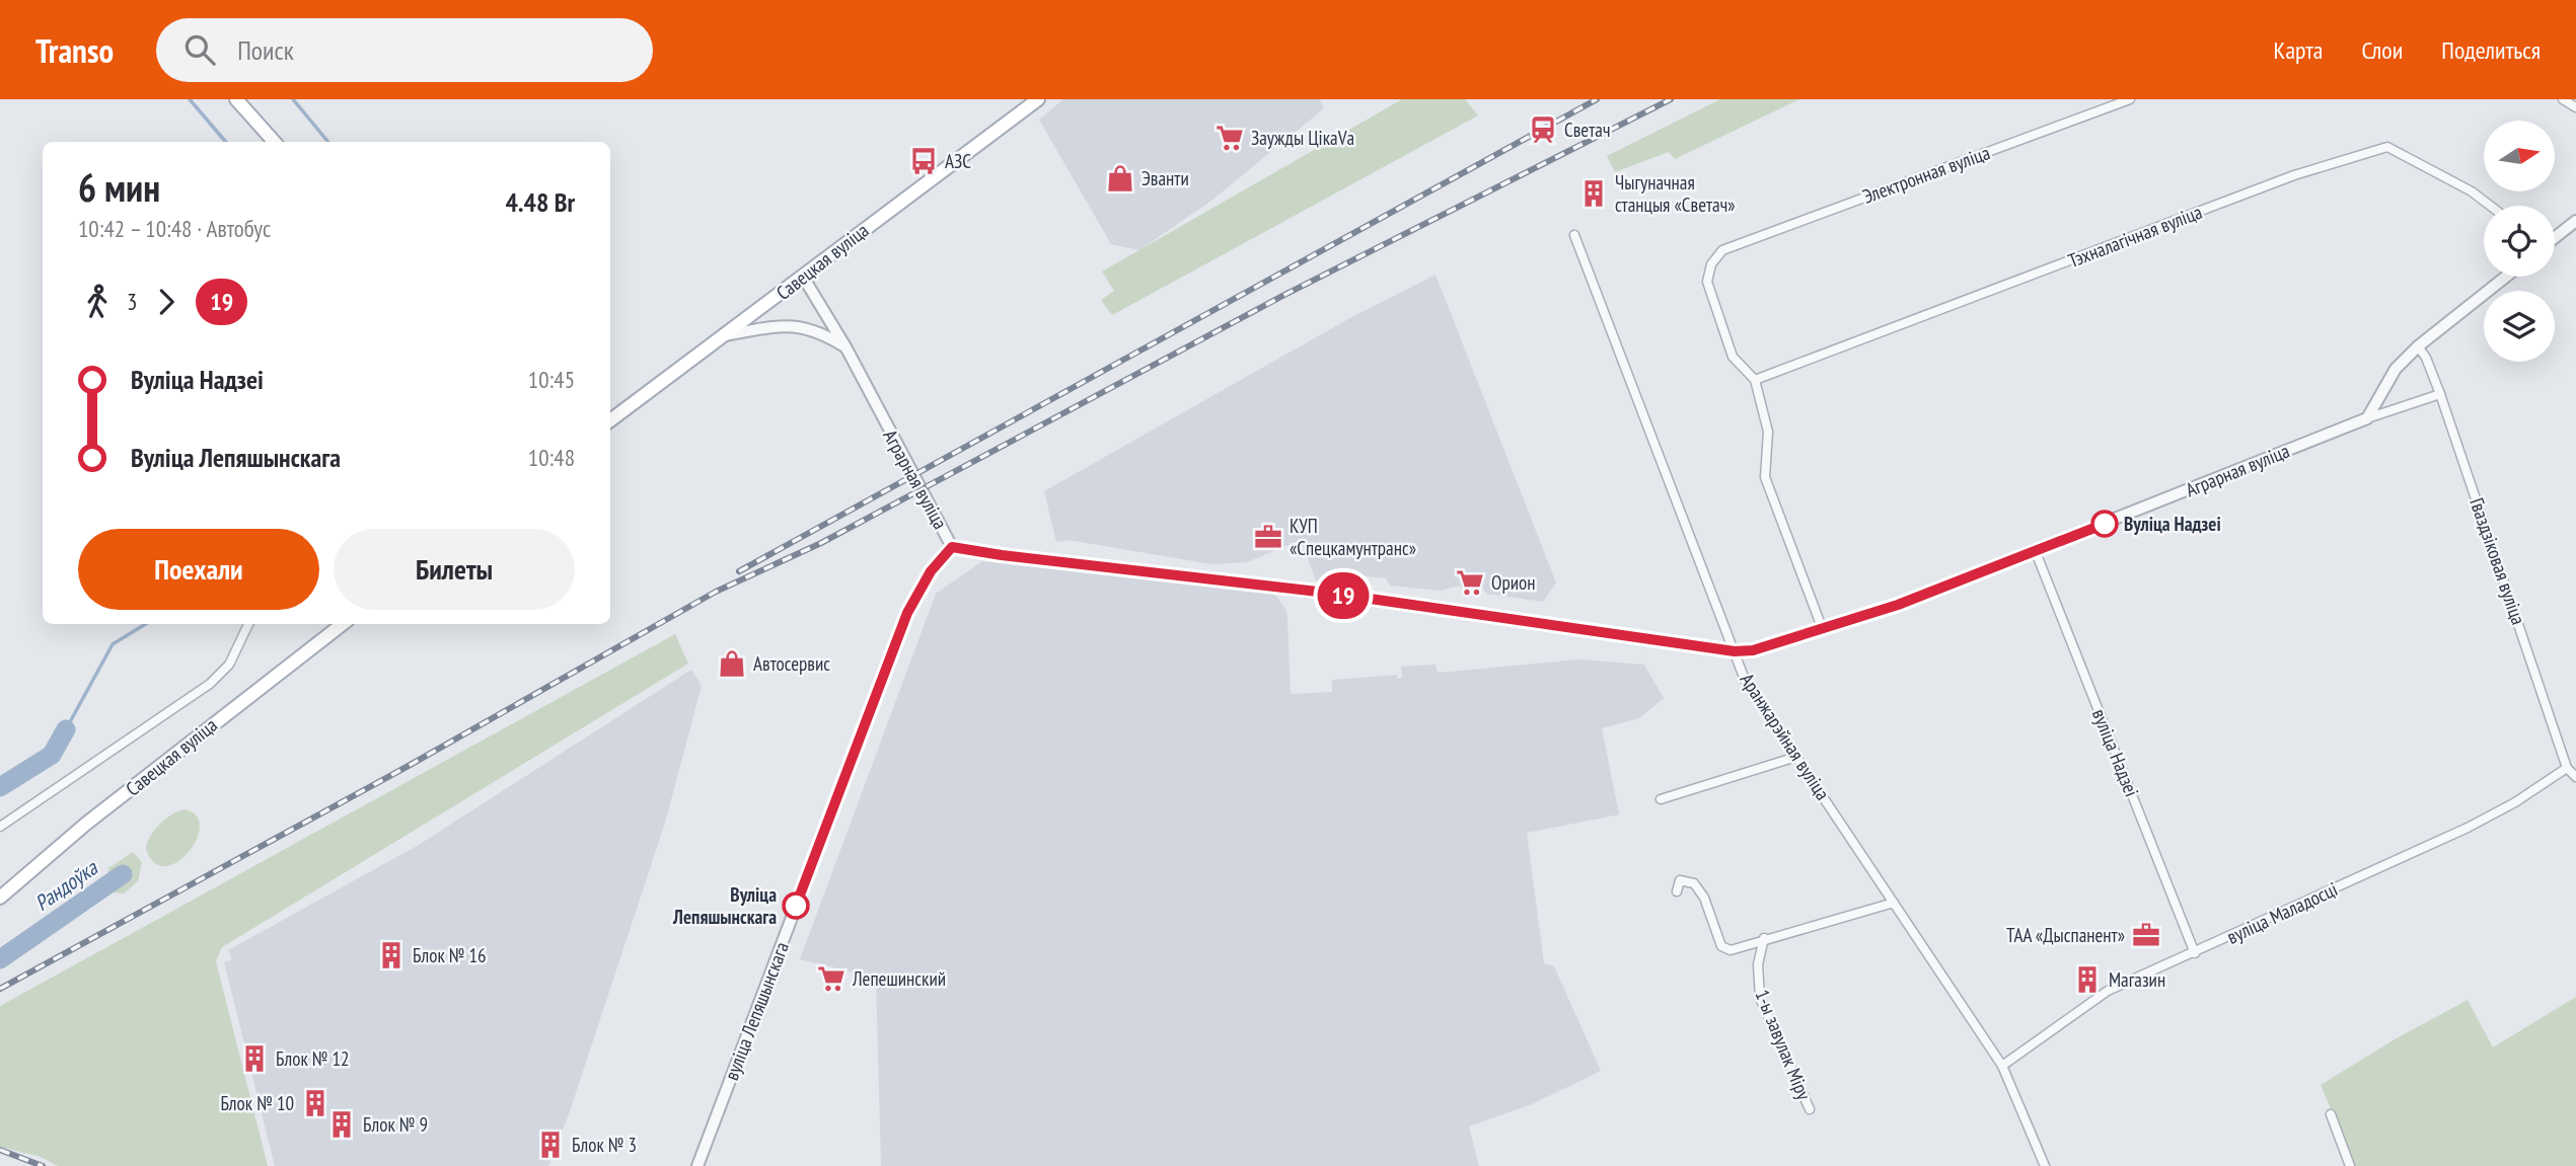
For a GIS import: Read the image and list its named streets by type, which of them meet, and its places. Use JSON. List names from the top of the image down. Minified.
{"streets":{"main road":["Савецкая вуліца"],"street":["Электронная вуліца","Тэхналагічная вуліца","Аграрная вуліца","Гваздзіковая вуліца","Аранжарэйная вуліца","вуліца Надзеі","вуліца Маладосці","вуліца Лепяшынскага","1-ы завулак Міру"]},"crossings":[["Электронная вуліца","Тэхналагічная вуліца"],["Савецкая вуліца","Аграрная вуліца"],["Аграрная вуліца","Аранжарэйная вуліца"],["Аграрная вуліца","вуліца Надзеі"],["Аграрная вуліца","вуліца Лепяшынскага"],["Гваздзіковая вуліца","вуліца Маладосці"],["Аранжарэйная вуліца","вуліца Маладосці"],["вуліца Надзеі","вуліца Маладосці"]],"water":["Рандоўка"],"places":{"station":["Светач"],"supermarket":["Заужды ЦікаVа","Орион","Лепешинский"],"bus stop":["АЗС"],"shop":["Эванти","Автосервис"],"building":["Чыгуначная станцыя «Светач»","Блок № 16","Магазин","Блок № 12","Блок № 10","Блок № 9","Блок № 3"],"other":["Вуліца Надзеі","Вуліца Лепяшынскага"],"office":["КУП «Спецкамунтранс»","ТАА «Дыспанент»"]},"lines":["bus line 19"],"north":"right","page":{"header":"Transo","search":"Поиск","nav":["Карта","Слои","Поделиться"],"on_map":"19","heading":["6 мин","10:42 – 10:48 · Автобус","4.48 Br"],"legs":["3","19"],"list":[{"name":"Вуліца Надзеі","value":"10:45"},{"name":"Вуліца Лепяшынскага","value":"10:48"}],"buttons":["Поехали","Билеты"]}}
